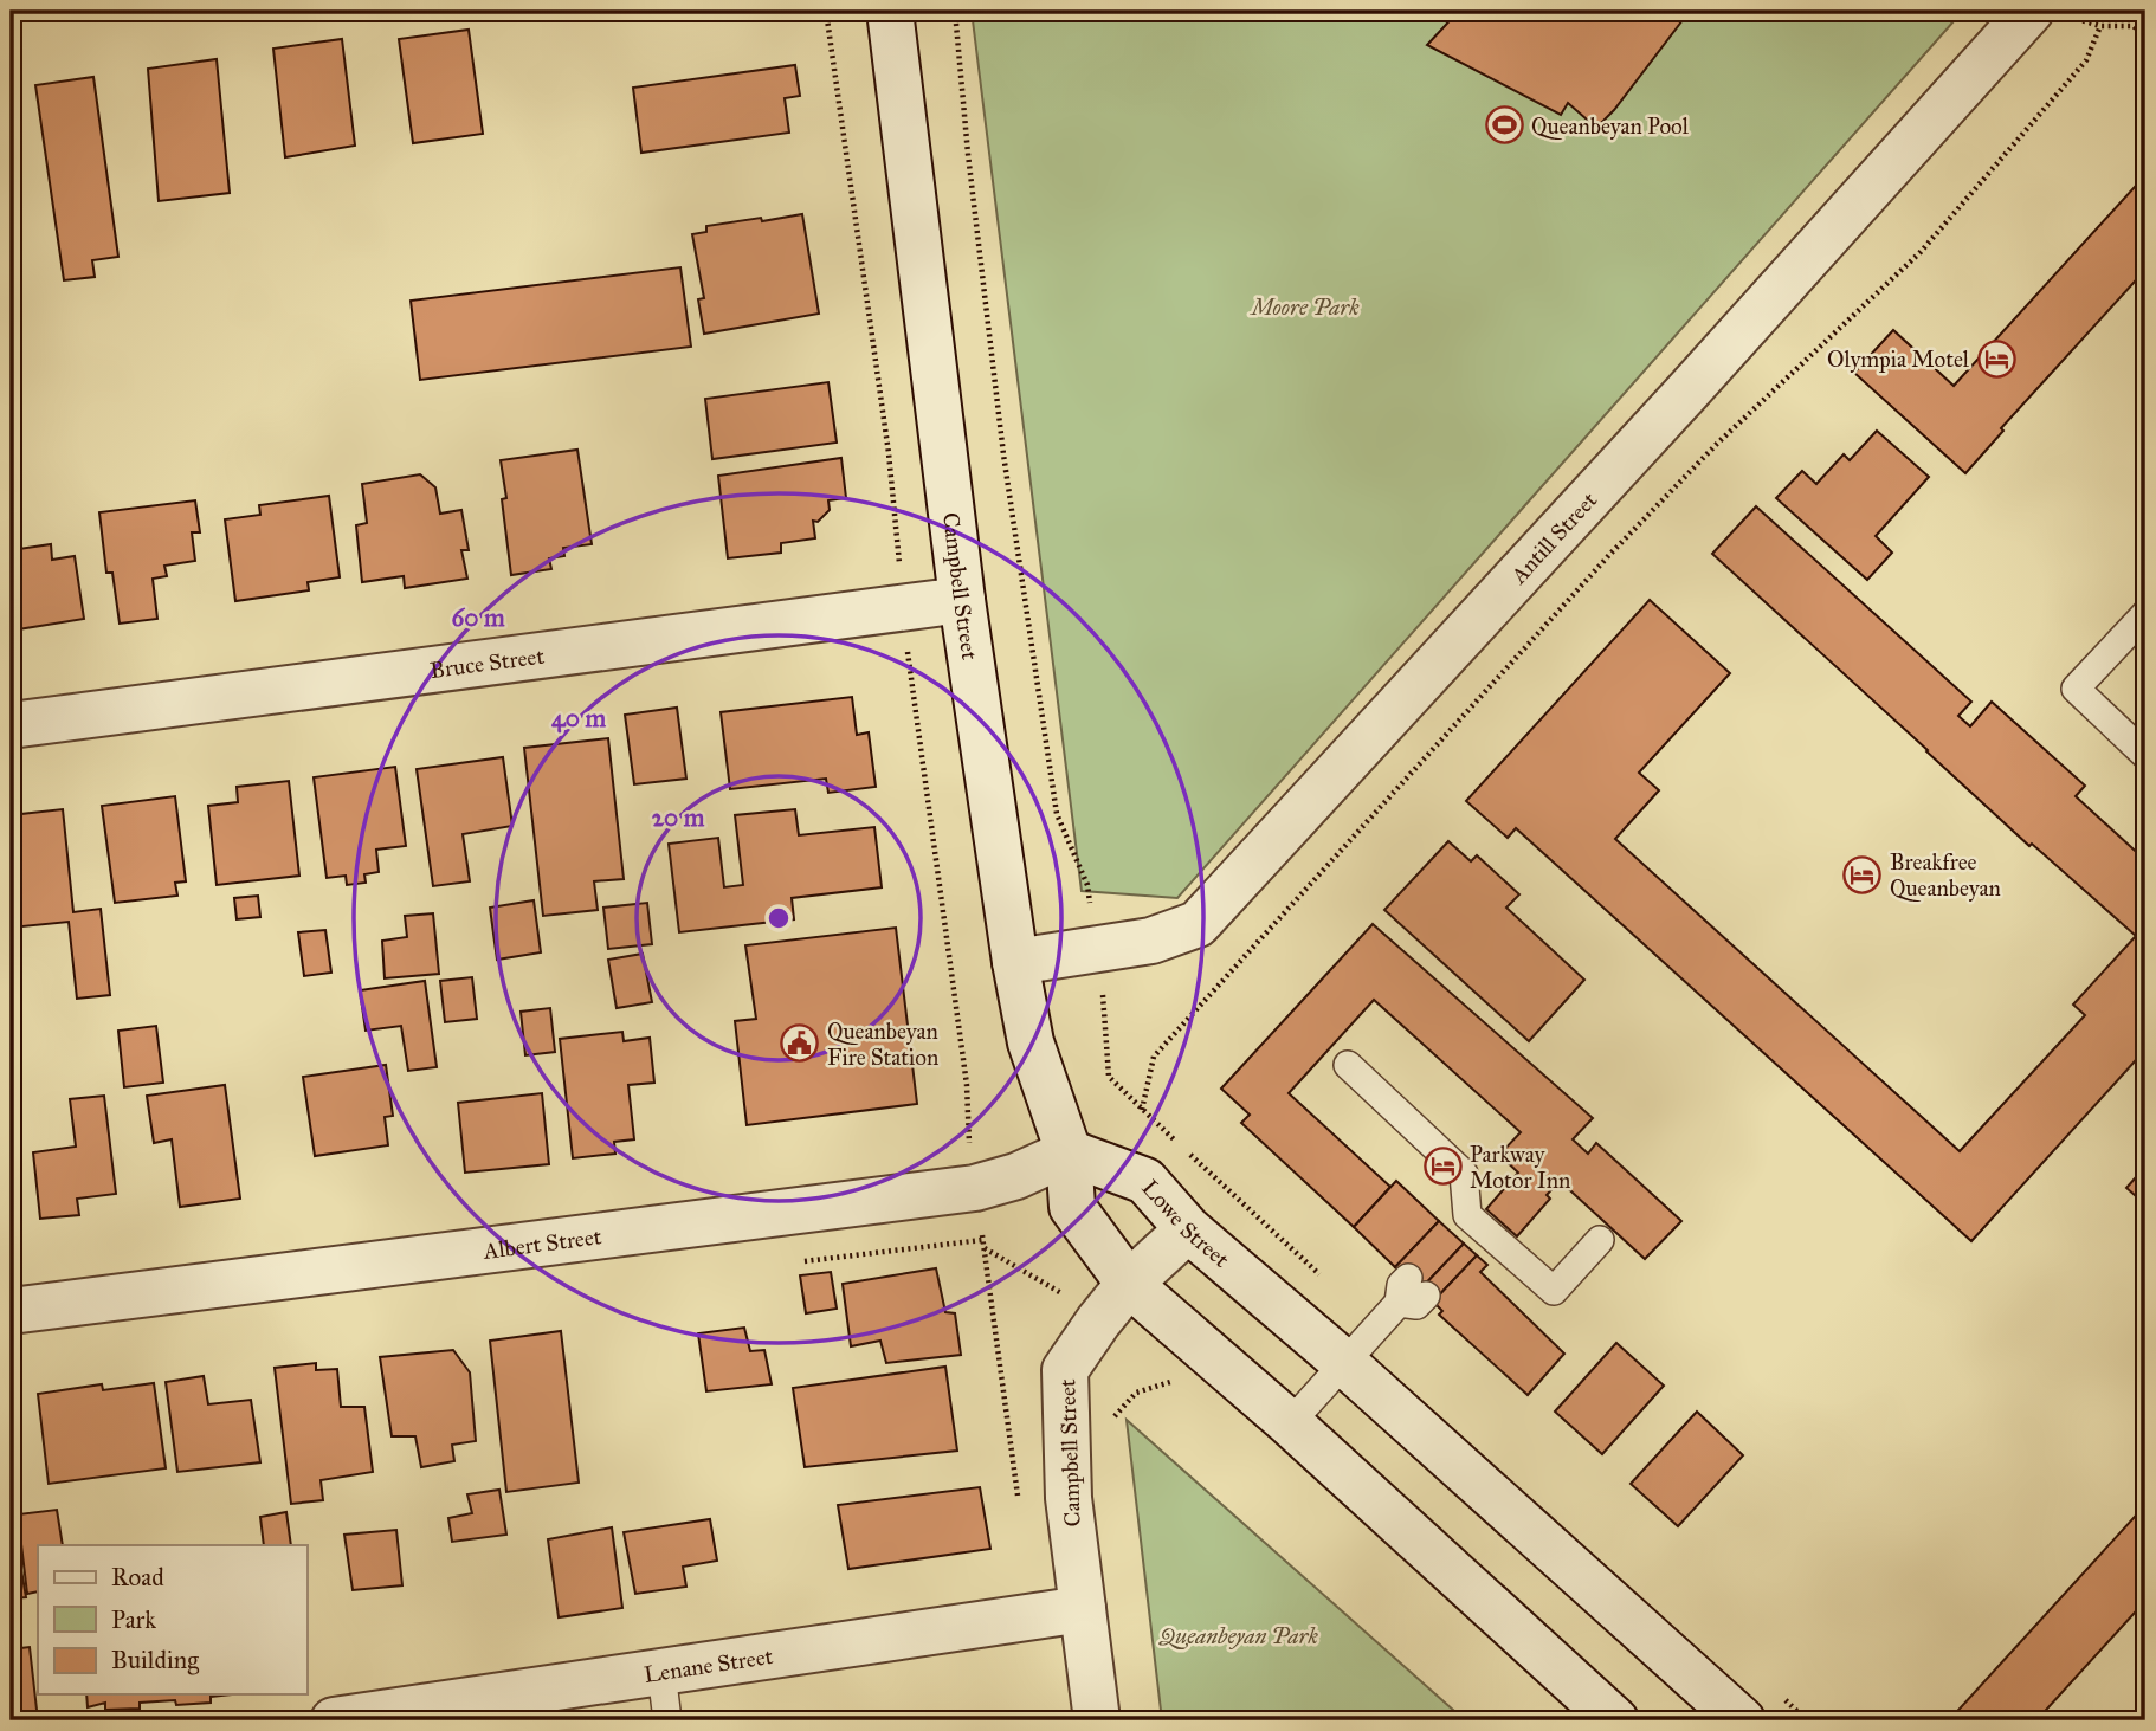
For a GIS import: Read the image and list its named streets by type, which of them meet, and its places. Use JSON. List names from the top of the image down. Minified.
{"streets":{"street":["Antill Street","Campbell Street","Bruce Street","Lowe Street","Albert Street","Lenane Street"]},"crossings":[["Antill Street","Campbell Street"],["Campbell Street","Bruce Street"],["Campbell Street","Lowe Street"],["Campbell Street","Albert Street"],["Campbell Street","Lenane Street"],["Lowe Street","Albert Street"]],"parks":["Moore Park","Queanbeyan Park"],"places":{"sports":["Queanbeyan Pool"],"hotel":["Olympia Motel","Breakfree Queanbeyan","Parkway Motor Inn"],"public building":["Queanbeyan Fire Station"]},"legend":["Road","Park","Building"],"rings":["60 m","40 m","20 m"]}
